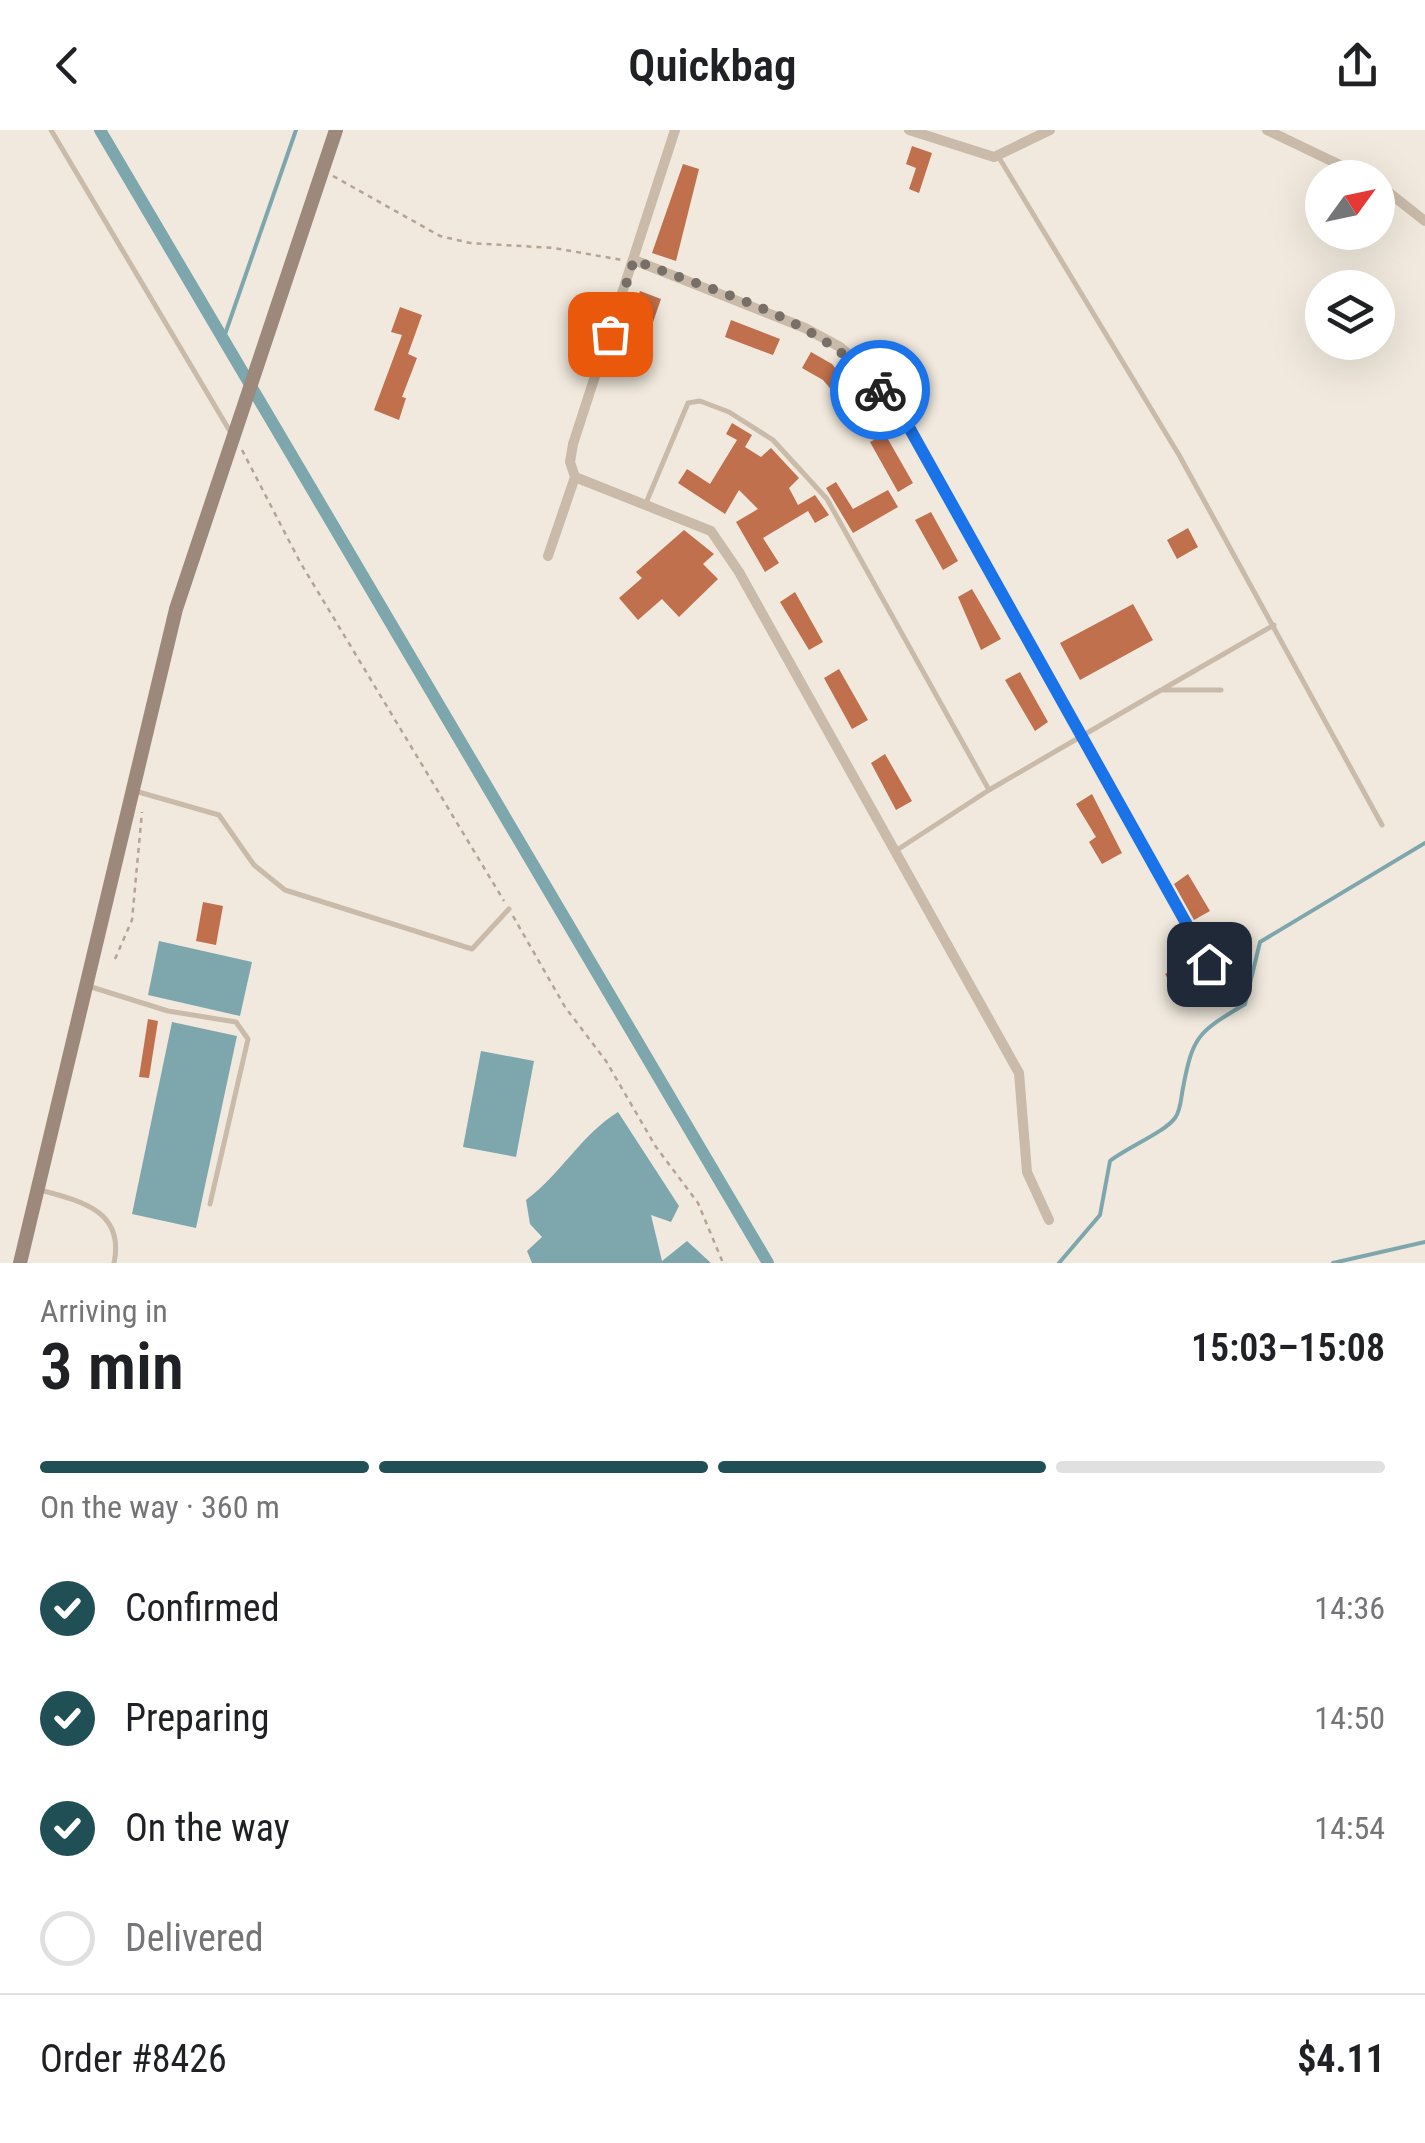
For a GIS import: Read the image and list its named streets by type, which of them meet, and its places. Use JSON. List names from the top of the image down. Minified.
{"north":"top right","page":{"header":"Quickbag","heading":["3 min","Arriving in","15:03–15:08"],"panel":["Order #8426","$4.11"],"bar":"On the way · 360 m","list":[["Confirmed","14:36"],["Preparing","14:50"],["On the way","14:54"],"Delivered"]}}
